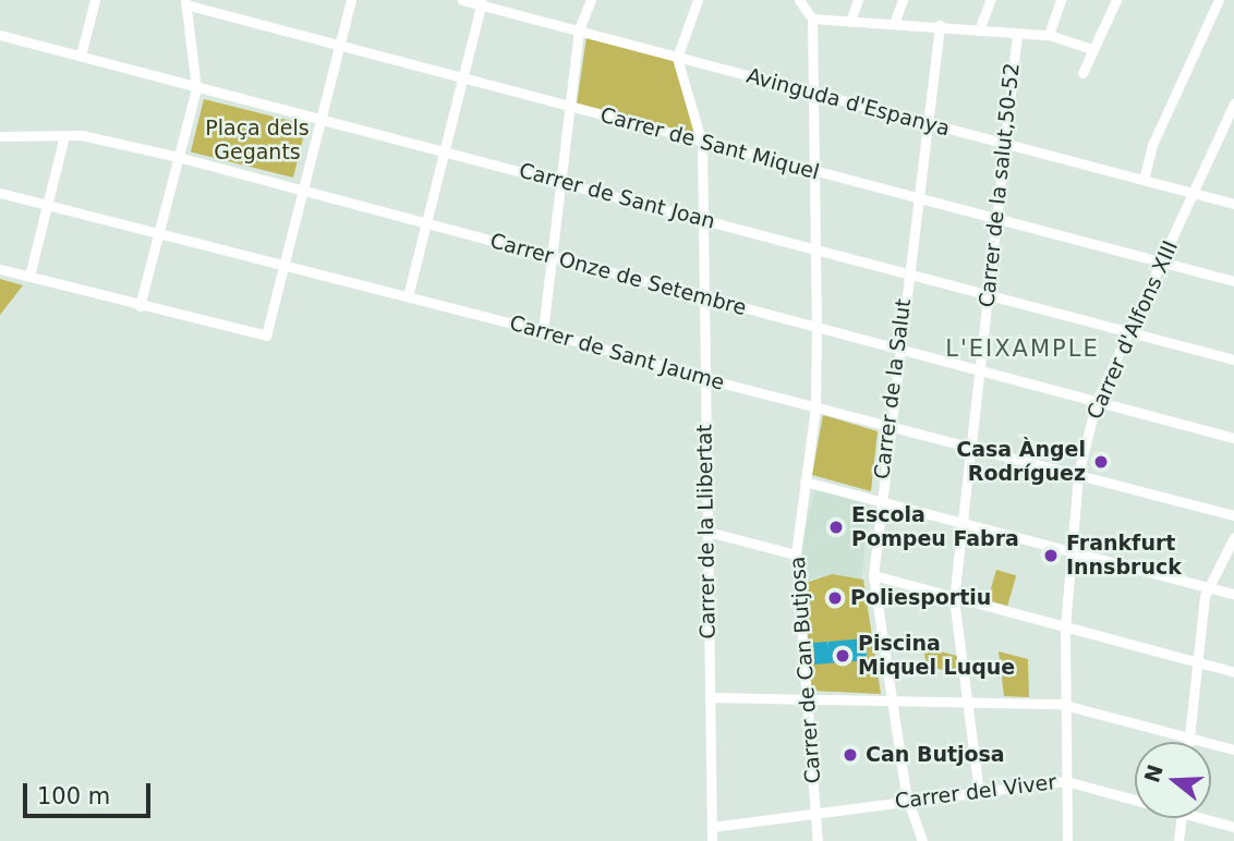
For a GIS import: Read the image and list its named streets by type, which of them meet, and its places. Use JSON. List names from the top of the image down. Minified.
{"streets":{"street":["Avinguda d'Espanya","Carrer de Sant Miquel","Carrer de la salut,50-52","Carrer de Sant Joan","Carrer Onze de Setembre","Carrer d'Alfons XIII","Carrer de Sant Jaume","Carrer de la Salut","Carrer de la Llibertat","Carrer de Can Butjosa","Carrer del Viver"]},"crossings":[["Avinguda d'Espanya","Carrer de la salut,50-52"],["Avinguda d'Espanya","Carrer d'Alfons XIII"],["Avinguda d'Espanya","Carrer de la Salut"],["Avinguda d'Espanya","Carrer de la Llibertat"],["Avinguda d'Espanya","Carrer de Can Butjosa"],["Carrer de Sant Miquel","Carrer de la salut,50-52"],["Carrer de Sant Miquel","Carrer d'Alfons XIII"],["Carrer de Sant Miquel","Carrer de la Salut"],["Carrer de Sant Miquel","Carrer de la Llibertat"],["Carrer de Sant Miquel","Carrer de Can Butjosa"],["Carrer de la salut,50-52","Carrer de Sant Joan"],["Carrer de la salut,50-52","Carrer Onze de Setembre"],["Carrer de la salut,50-52","Carrer de Sant Jaume"],["Carrer de la salut,50-52","Carrer del Viver"],["Carrer de Sant Joan","Carrer d'Alfons XIII"],["Carrer de Sant Joan","Carrer de la Salut"],["Carrer de Sant Joan","Carrer de la Llibertat"],["Carrer de Sant Joan","Carrer de Can Butjosa"],["Carrer Onze de Setembre","Carrer d'Alfons XIII"],["Carrer Onze de Setembre","Carrer de la Salut"],["Carrer Onze de Setembre","Carrer de la Llibertat"],["Carrer Onze de Setembre","Carrer de Can Butjosa"],["Carrer d'Alfons XIII","Carrer de Sant Jaume"],["Carrer d'Alfons XIII","Carrer del Viver"],["Carrer de Sant Jaume","Carrer de la Salut"],["Carrer de Sant Jaume","Carrer de la Llibertat"],["Carrer de Sant Jaume","Carrer de Can Butjosa"],["Carrer de la Salut","Carrer del Viver"],["Carrer de la Llibertat","Carrer del Viver"],["Carrer de Can Butjosa","Carrer del Viver"]],"districts":["L'EIXAMPLE"],"parks":["Plaça dels Gegants"],"places":["Casa Àngel Rodríguez","Escola Pompeu Fabra","Frankfurt Innsbruck","Poliesportiu","Piscina Miquel Luque","Can Butjosa"],"scale_bar":"100 m","north":"left"}
